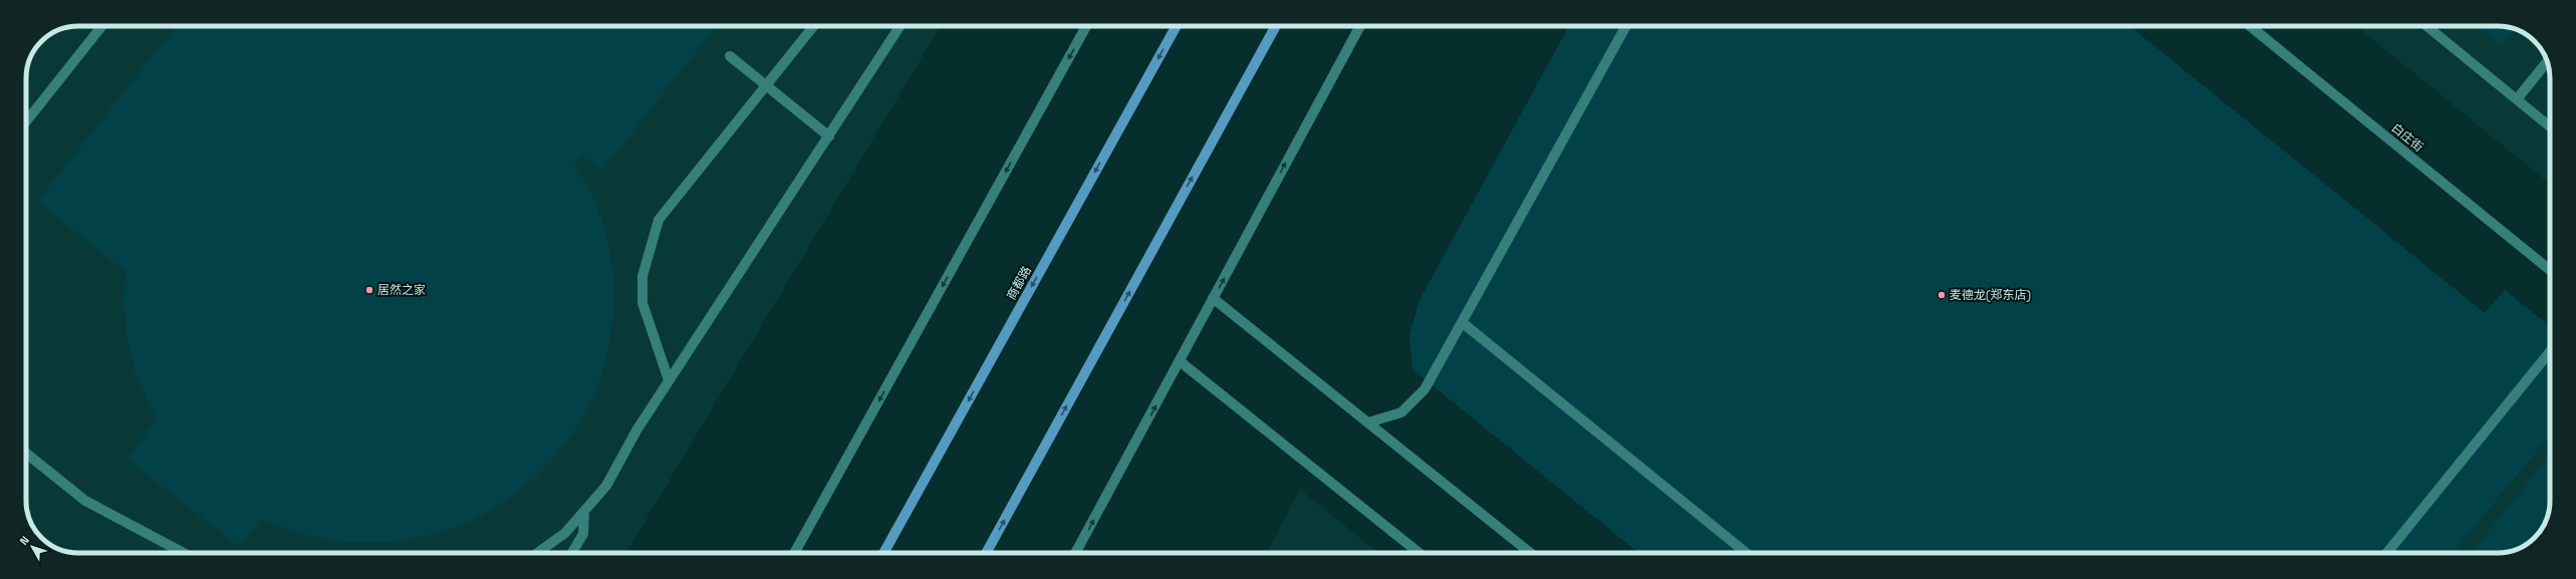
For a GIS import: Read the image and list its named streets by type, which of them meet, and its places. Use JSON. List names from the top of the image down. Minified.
{"streets":{"main road":["商都路"],"street":["白庄街"]},"places":["居然之家","麦德龙(郑东店)"],"north":"top left"}
